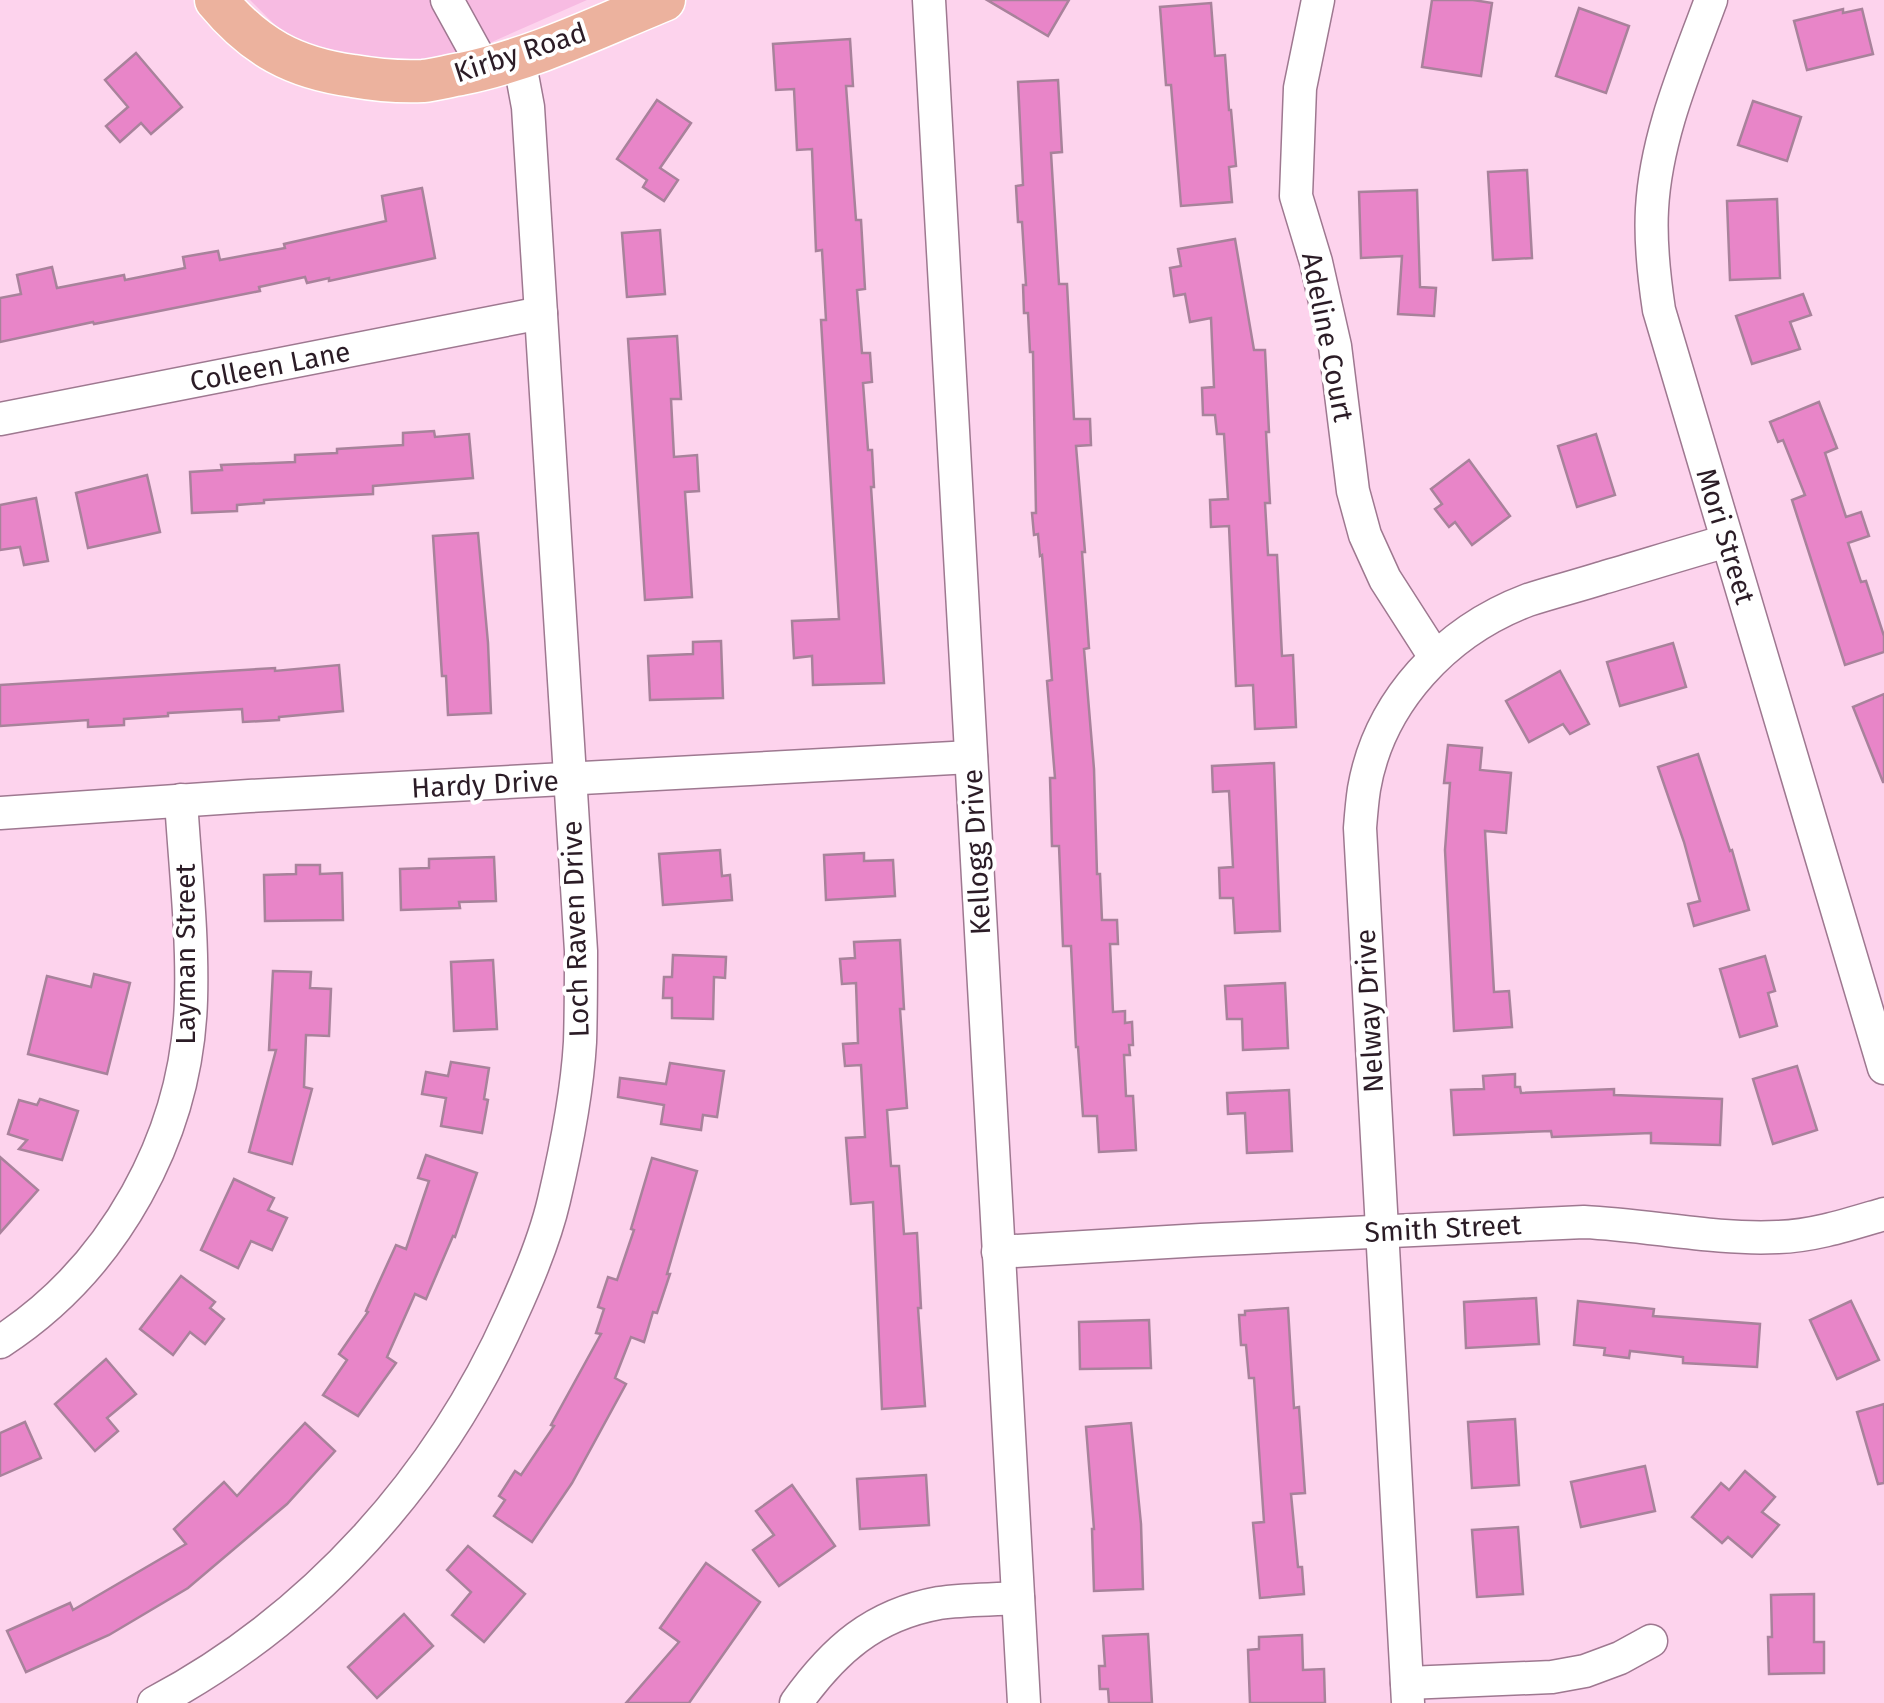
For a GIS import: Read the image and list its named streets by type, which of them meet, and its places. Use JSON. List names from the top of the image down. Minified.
{"streets":{"main road":["Kirby Road"],"street":["Adeline Court","Colleen Lane","Mori Street","Hardy Drive","Kellogg Drive","Loch Raven Drive","Layman Street","Nelway Drive","Smith Street"]},"crossings":[["Kirby Road","Loch Raven Drive"],["Adeline Court","Nelway Drive"],["Colleen Lane","Loch Raven Drive"],["Mori Street","Nelway Drive"],["Hardy Drive","Kellogg Drive"],["Hardy Drive","Loch Raven Drive"],["Hardy Drive","Layman Street"],["Kellogg Drive","Smith Street"],["Nelway Drive","Smith Street"]]}
